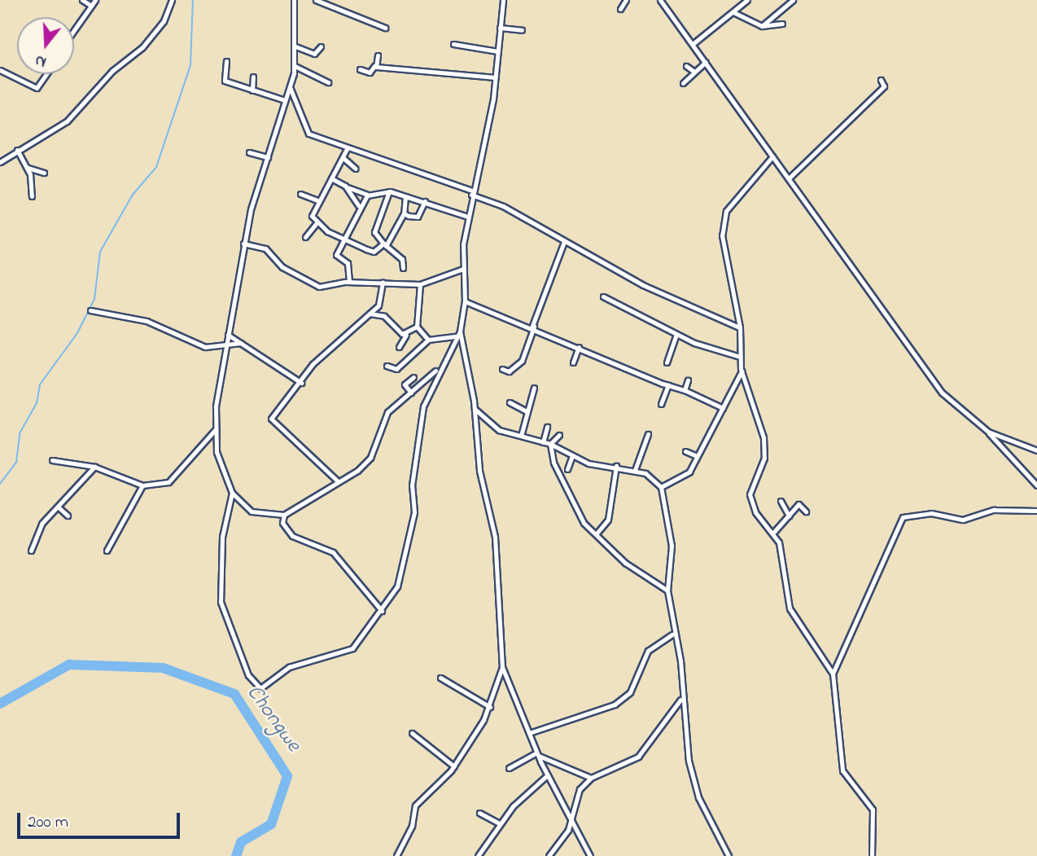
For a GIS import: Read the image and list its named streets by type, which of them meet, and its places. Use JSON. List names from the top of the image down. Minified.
{"water":["Chongwe"],"scale_bar":"200 m","north":"bottom"}
